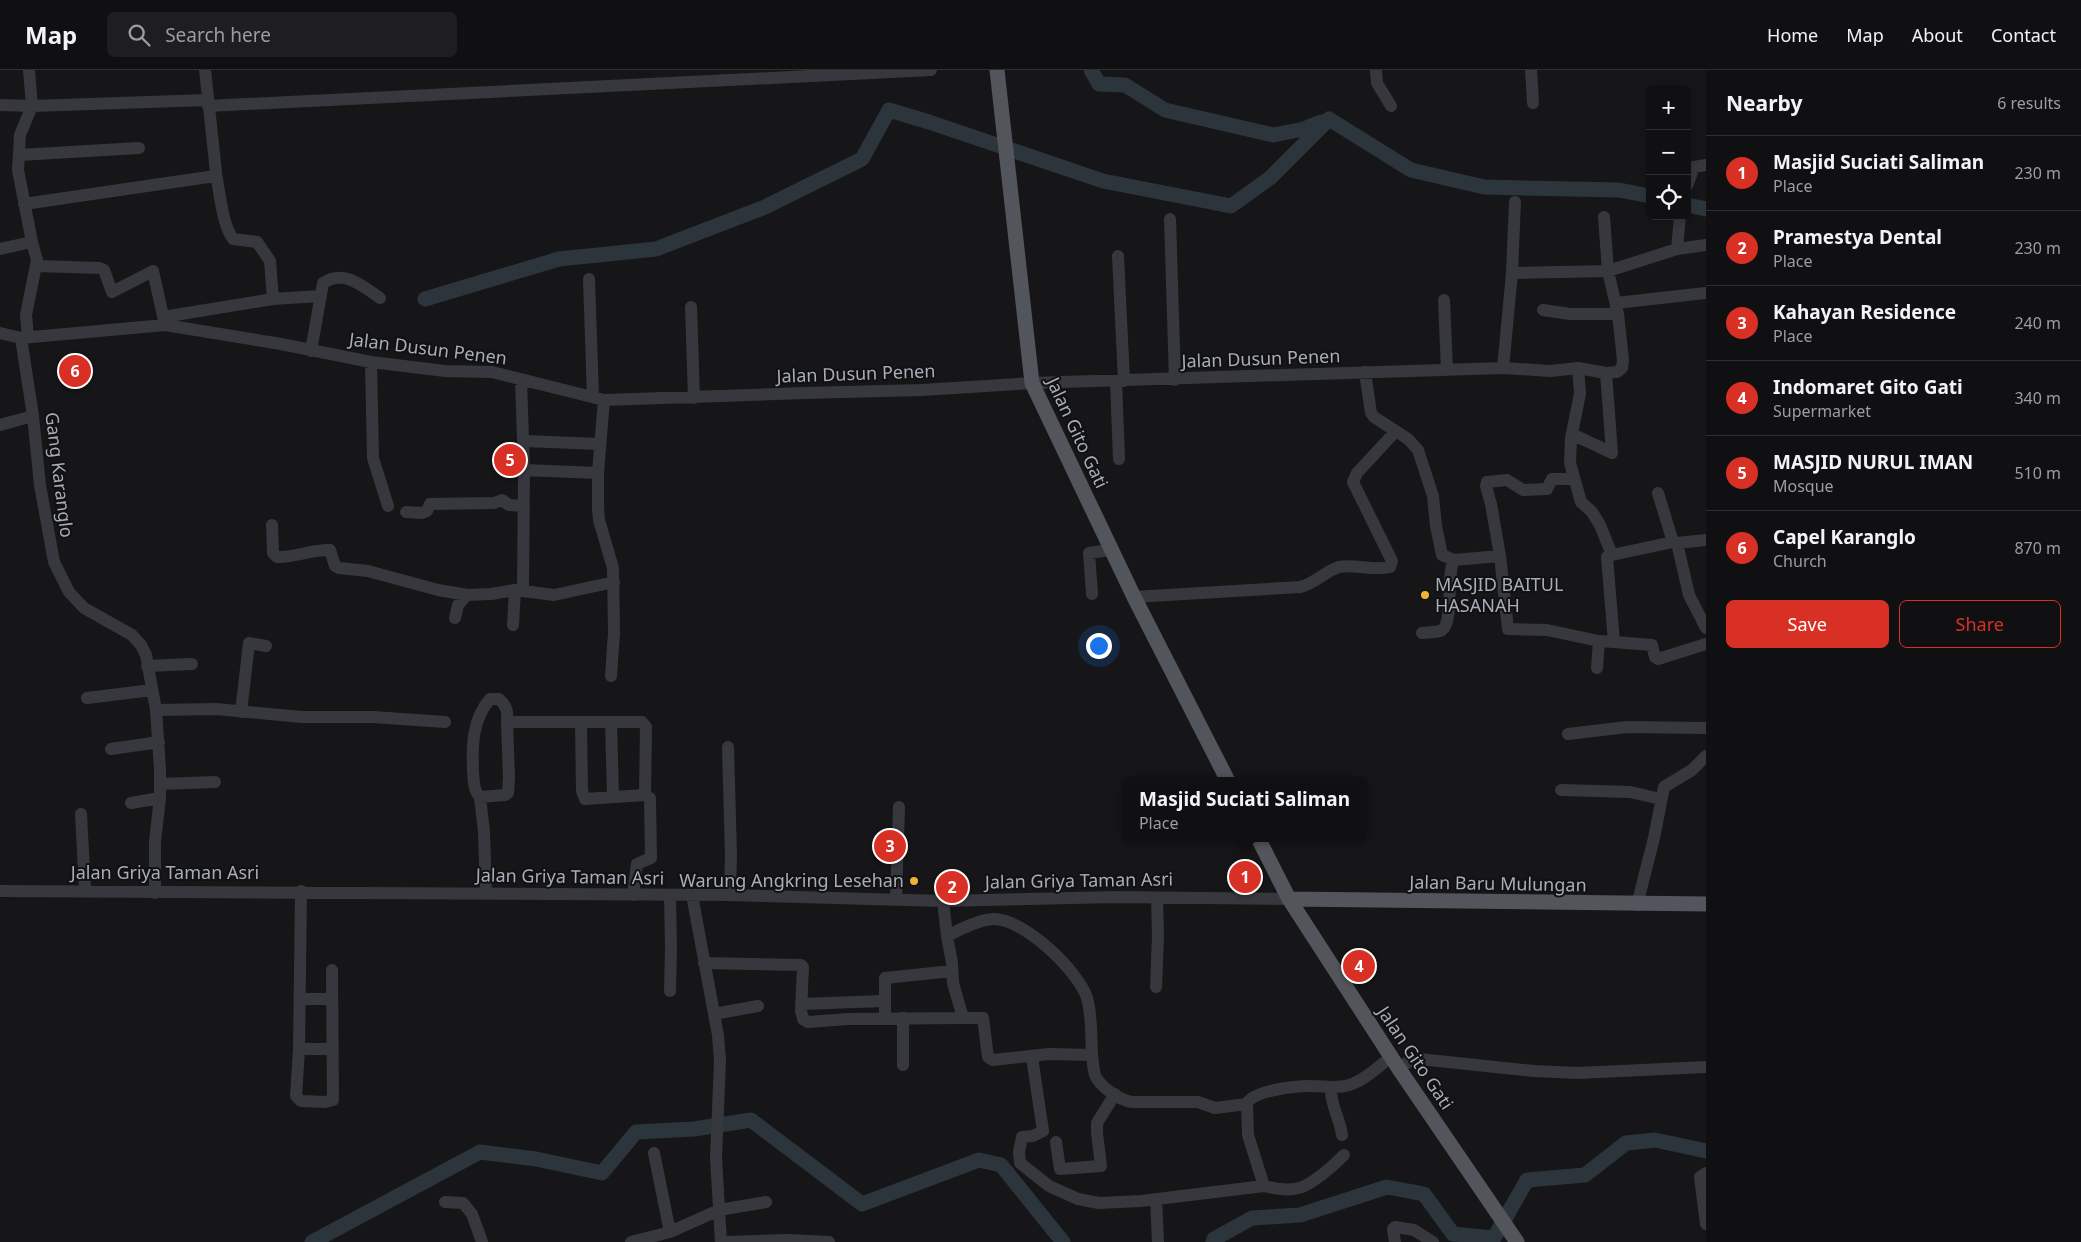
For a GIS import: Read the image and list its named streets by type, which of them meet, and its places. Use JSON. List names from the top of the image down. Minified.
{"streets":{"main road":["Jalan Gito Gati","Jalan Baru Mulungan"],"street":["Jalan Dusun Penen","Gang Karanglo","Jalan Griya Taman Asri"]},"crossings":[["Jalan Dusun Penen","Jalan Gito Gati"],["Jalan Dusun Penen","Gang Karanglo"],["Jalan Gito Gati","Jalan Griya Taman Asri"],["Jalan Gito Gati","Jalan Baru Mulungan"],["Gang Karanglo","Jalan Griya Taman Asri"],["Jalan Griya Taman Asri","Jalan Baru Mulungan"]],"places":["MASJID BAITUL HASANAH","Warung Angkring Lesehan"],"page":{"header":"Map","search":"Search here","nav":["Home","Map","About","Contact"],"heading":["Nearby","6 results"],"map_buttons":["+","−"],"list":[{"mark":"1","name":"Masjid Suciati Saliman","note":"Place","value":"230 m"},{"mark":"2","name":"Pramestya Dental","note":"Place","value":"230 m"},{"mark":"3","name":"Kahayan Residence","note":"Place","value":"240 m"},{"mark":"4","name":"Indomaret Gito Gati","note":"Supermarket","value":"340 m"},{"mark":"5","name":"MASJID NURUL IMAN","note":"Mosque","value":"510 m"},{"mark":"6","name":"Capel Karanglo","note":"Church","value":"870 m"}],"pins":["6","5","3","1","2","4"],"buttons":["Save","Share"],"popup":["Masjid Suciati Saliman","Place"]}}
